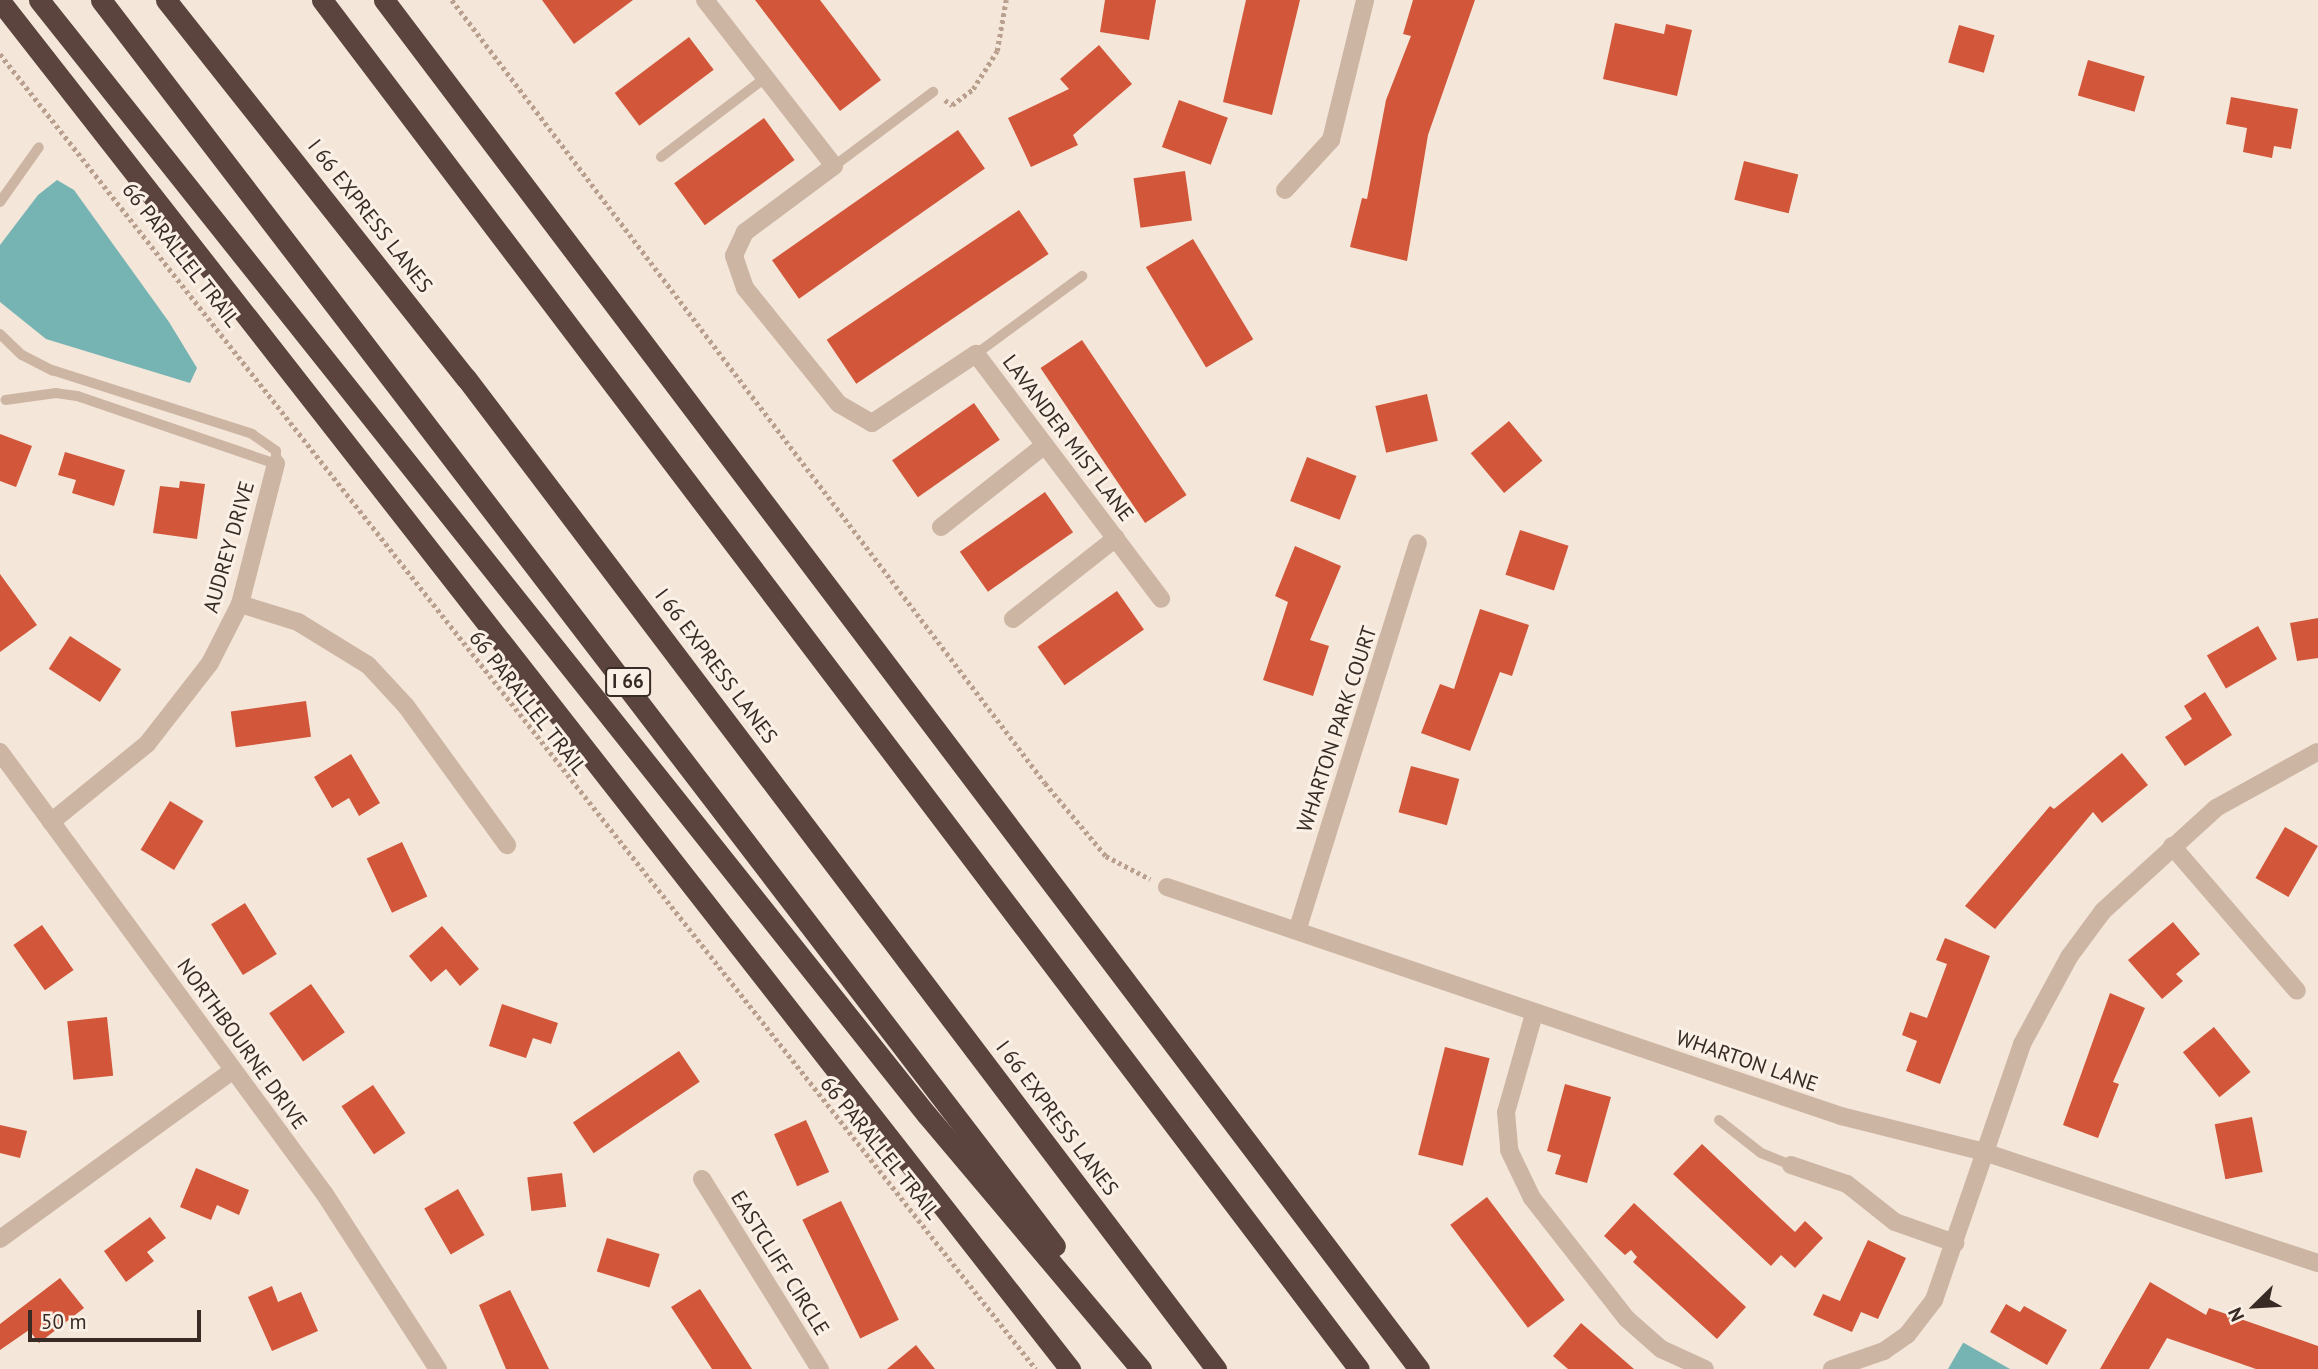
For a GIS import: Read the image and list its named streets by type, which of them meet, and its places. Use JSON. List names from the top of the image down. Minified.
{"streets":{"highway":["I 66 EXPRESS LANES","I 66"],"street":["LAVANDER MIST LANE","AUDREY DRIVE","WHARTON PARK COURT","NORTHBOURNE DRIVE","WHARTON LANE","EASTCLIFF CIRCLE"],"path":["66 PARALLEL TRAIL"]},"crossings":[["AUDREY DRIVE","NORTHBOURNE DRIVE"],["WHARTON PARK COURT","WHARTON LANE"]],"scale_bar":"50 m","north":"bottom left"}
